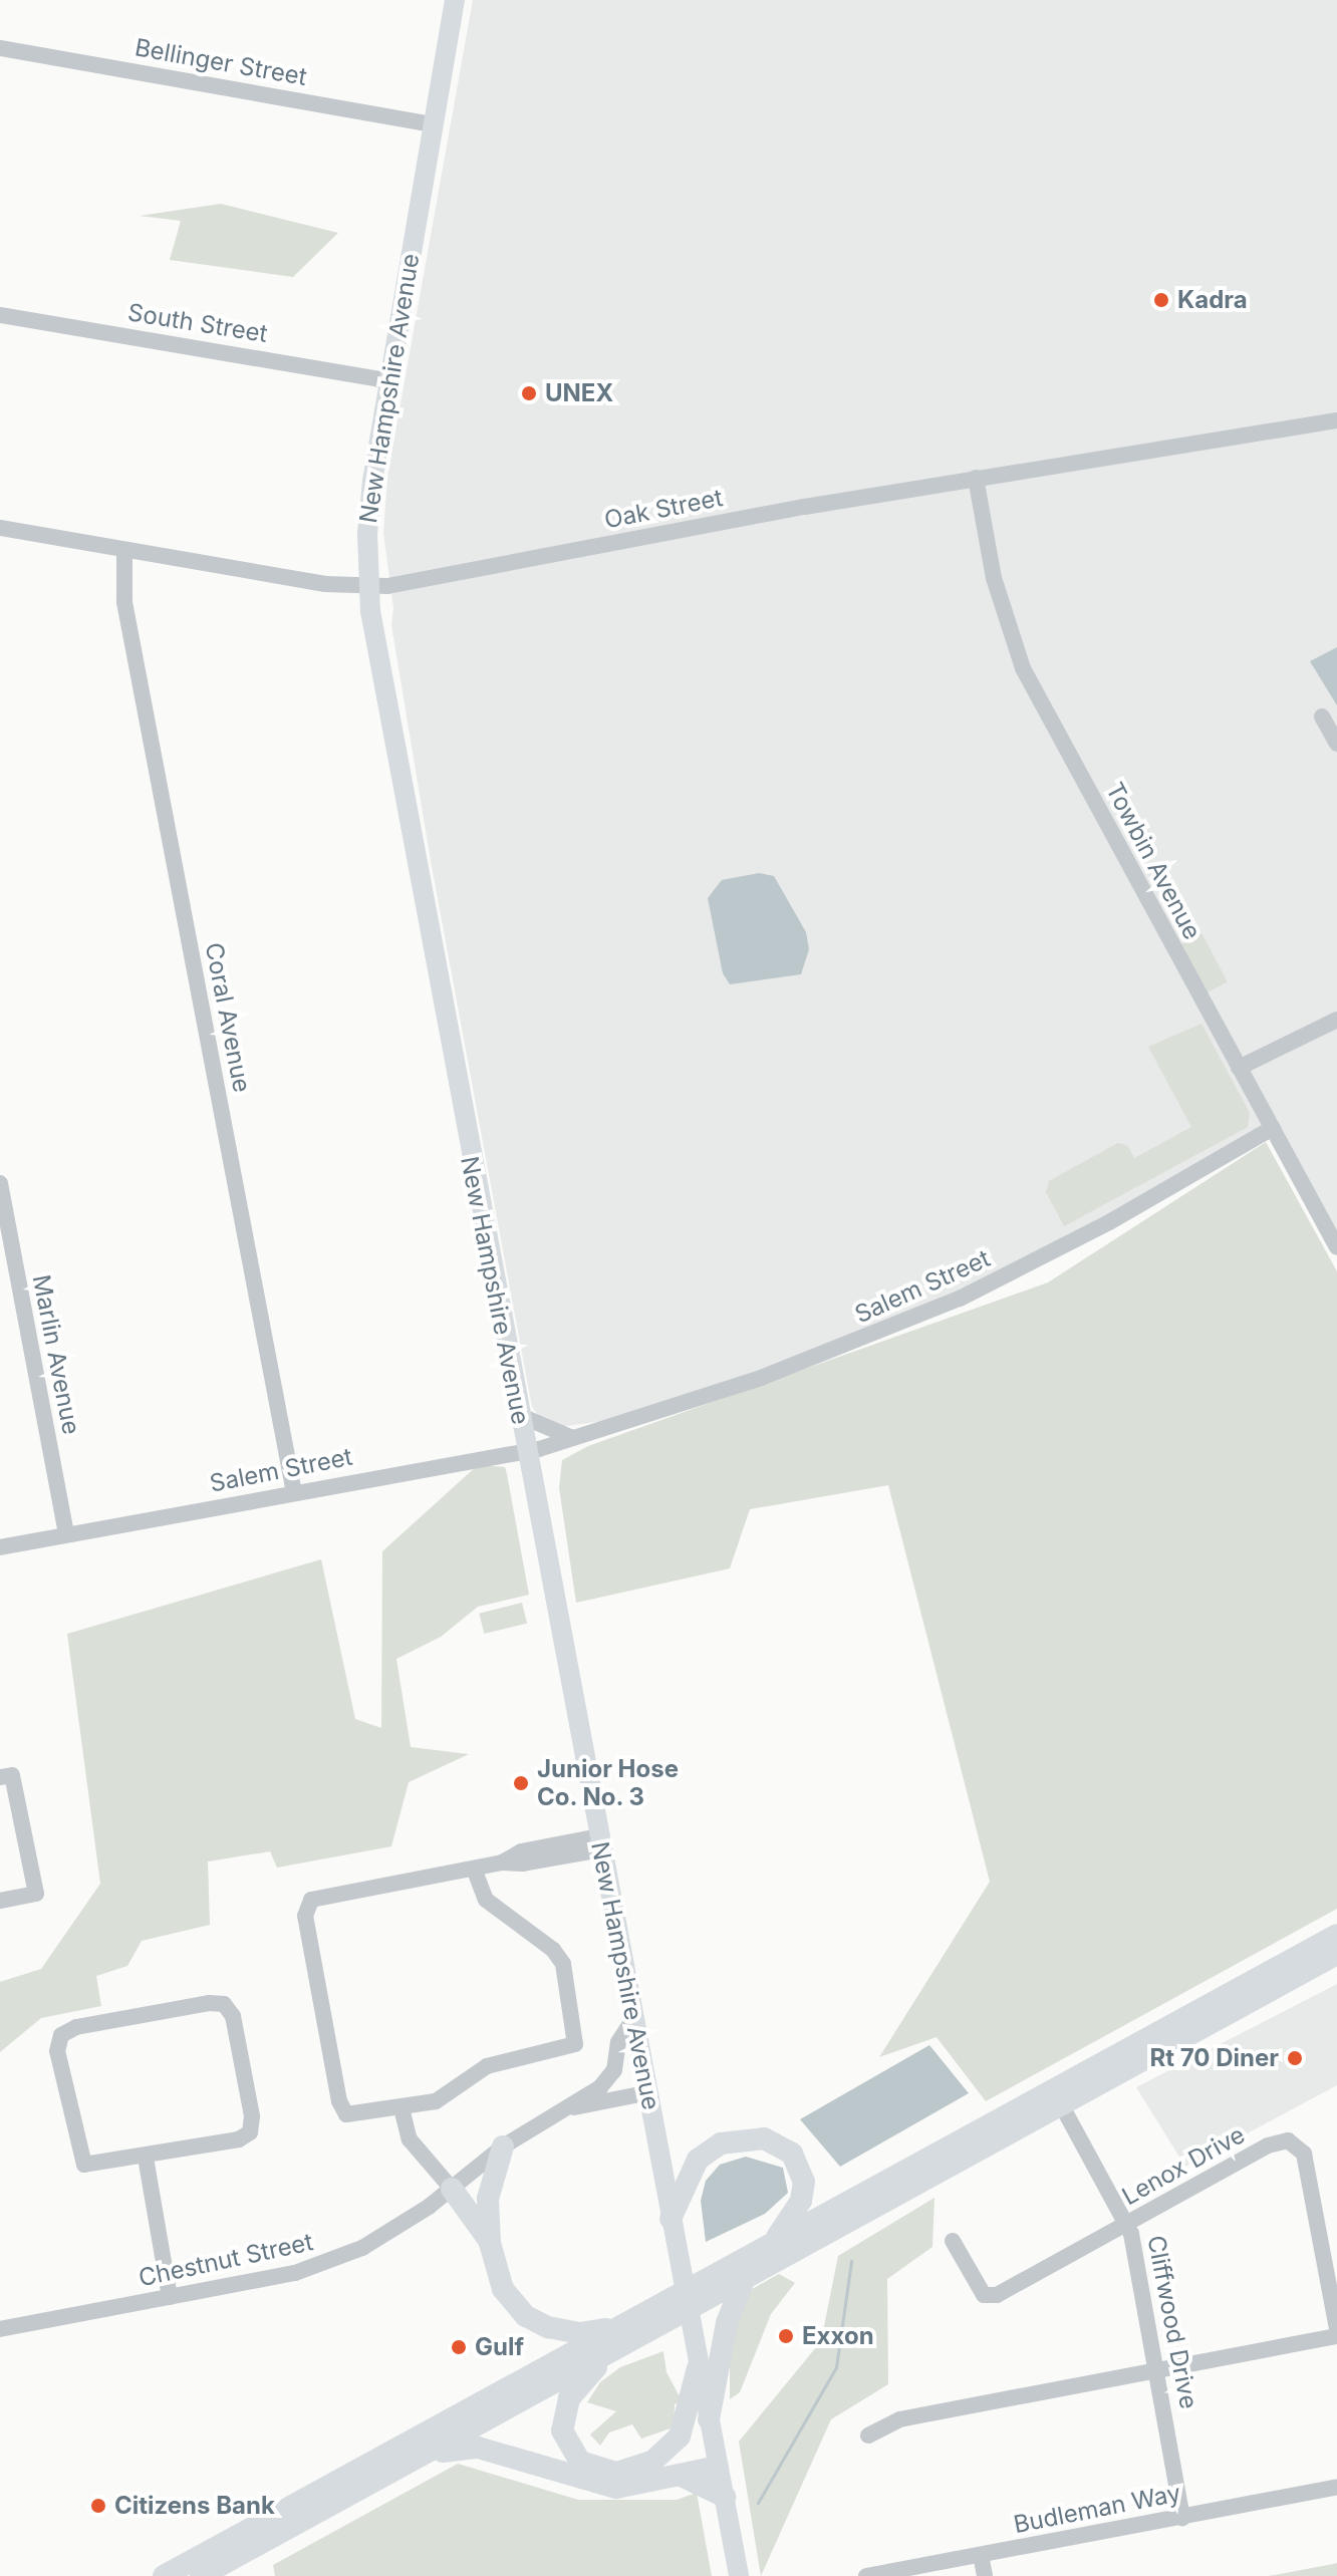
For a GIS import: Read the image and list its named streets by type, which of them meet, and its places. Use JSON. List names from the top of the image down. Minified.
{"streets":{"main road":["New Hampshire Avenue"],"street":["Bellinger Street","South Street","Oak Street","Towbin Avenue","Coral Avenue","Salem Street","Marlin Avenue","Lenox Drive","Chestnut Street","Cliffwood Drive","Budleman Way"]},"crossings":[["Bellinger Street","New Hampshire Avenue"],["South Street","New Hampshire Avenue"],["New Hampshire Avenue","Oak Street"],["New Hampshire Avenue","Salem Street"],["New Hampshire Avenue","Chestnut Street"],["Oak Street","Towbin Avenue"],["Oak Street","Coral Avenue"],["Towbin Avenue","Salem Street"],["Coral Avenue","Salem Street"],["Salem Street","Marlin Avenue"],["Lenox Drive","Cliffwood Drive"],["Cliffwood Drive","Budleman Way"]],"places":["Kadra","UNEX","Junior Hose Co. No. 3","Rt 70 Diner","Exxon","Gulf","Citizens Bank"]}
